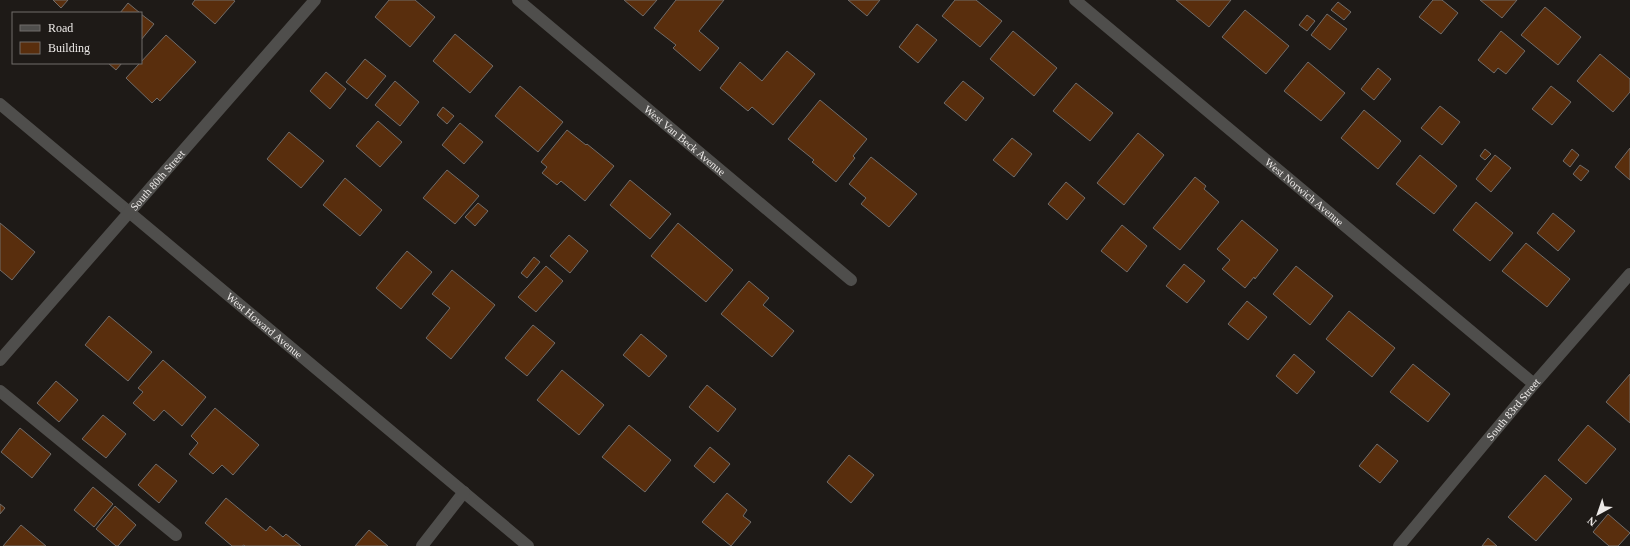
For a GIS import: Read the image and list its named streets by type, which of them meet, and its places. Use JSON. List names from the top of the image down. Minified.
{"streets":{"street":["West Van Beck Avenue","South 80th Street","West Norwich Avenue","West Howard Avenue","South 83rd Street"]},"crossings":[["South 80th Street","West Howard Avenue"],["West Norwich Avenue","South 83rd Street"]],"legend":["Road","Building"],"north":"bottom left"}
